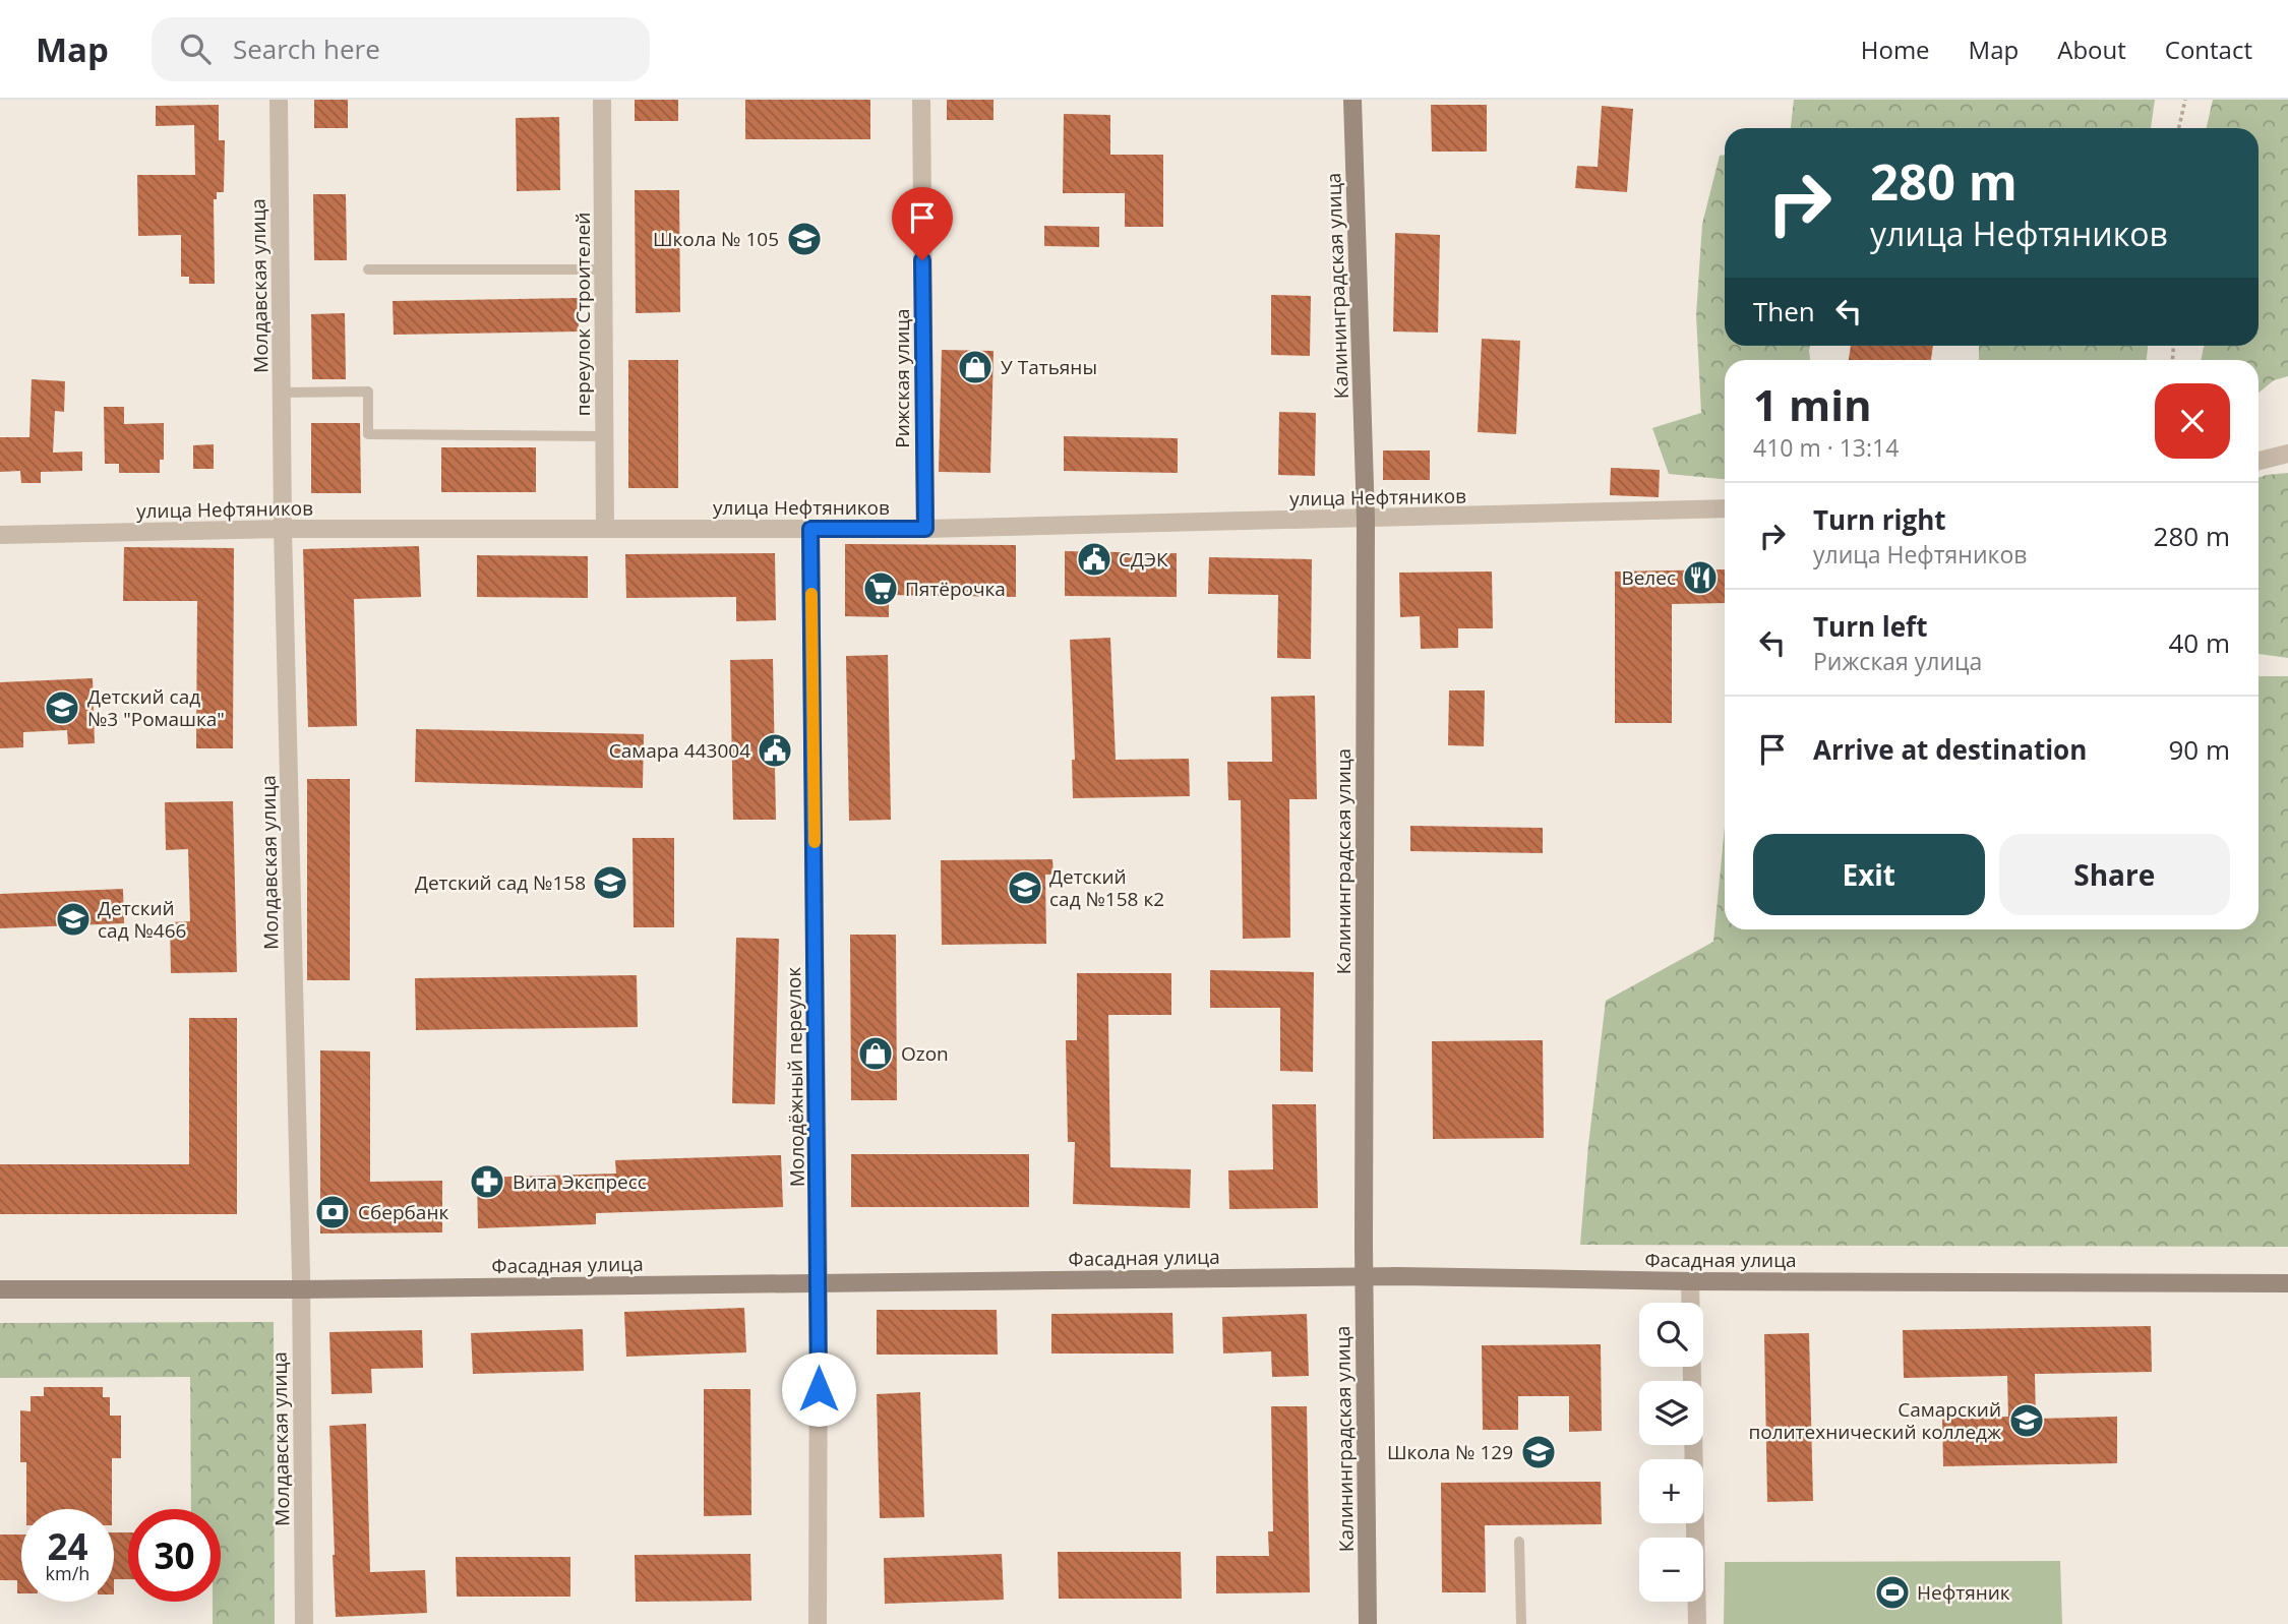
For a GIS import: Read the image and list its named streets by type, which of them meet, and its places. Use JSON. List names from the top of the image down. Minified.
{"streets":{"main road":["Калининградская улица","Фасадная улица"],"street":["Молдавская улица","переулок Строителей","Рижская улица","улица Нефтяников","Молодёжный переулок"]},"crossings":[["Молдавская улица","улица Нефтяников"],["Молдавская улица","Фасадная улица"],["Калининградская улица","улица Нефтяников"],["Калининградская улица","Фасадная улица"],["переулок Строителей","улица Нефтяников"],["Рижская улица","улица Нефтяников"],["улица Нефтяников","Молодёжный переулок"],["Молодёжный переулок","Фасадная улица"]],"places":{"school or university":["Школа № 105","Детский сад №3 \"Ромашка\"","Детский сад №158","Детский сад №158 к2","Детский сад №466","Самарский политехнический колледж","Школа № 129"],"shop":["У Татьяны","Ozon"],"public building":["СДЭК","Самара 443004"],"restaurant":["Велес"],"supermarket":["Пятёрочка"],"pharmacy":["Вита Экспресс"],"bank":["Сбербанк"],"sports":["Нефтяник"]},"page":{"header":"Map","search":"Search here","nav":["Home","Map","About","Contact"],"turn":["280 m","улица Нефтяников"],"then":"Then","heading":["1 min","410 m · 13:14"],"list":[{"name":"Turn right","note":"улица Нефтяников","value":"280 m"},{"name":"Turn left","note":"Рижская улица","value":"40 m"},{"name":"Arrive at destination","value":"90 m"}],"buttons":["Exit","Share"],"map_buttons":["+","−"],"speed":"24 km/h","limit":"30"}}
